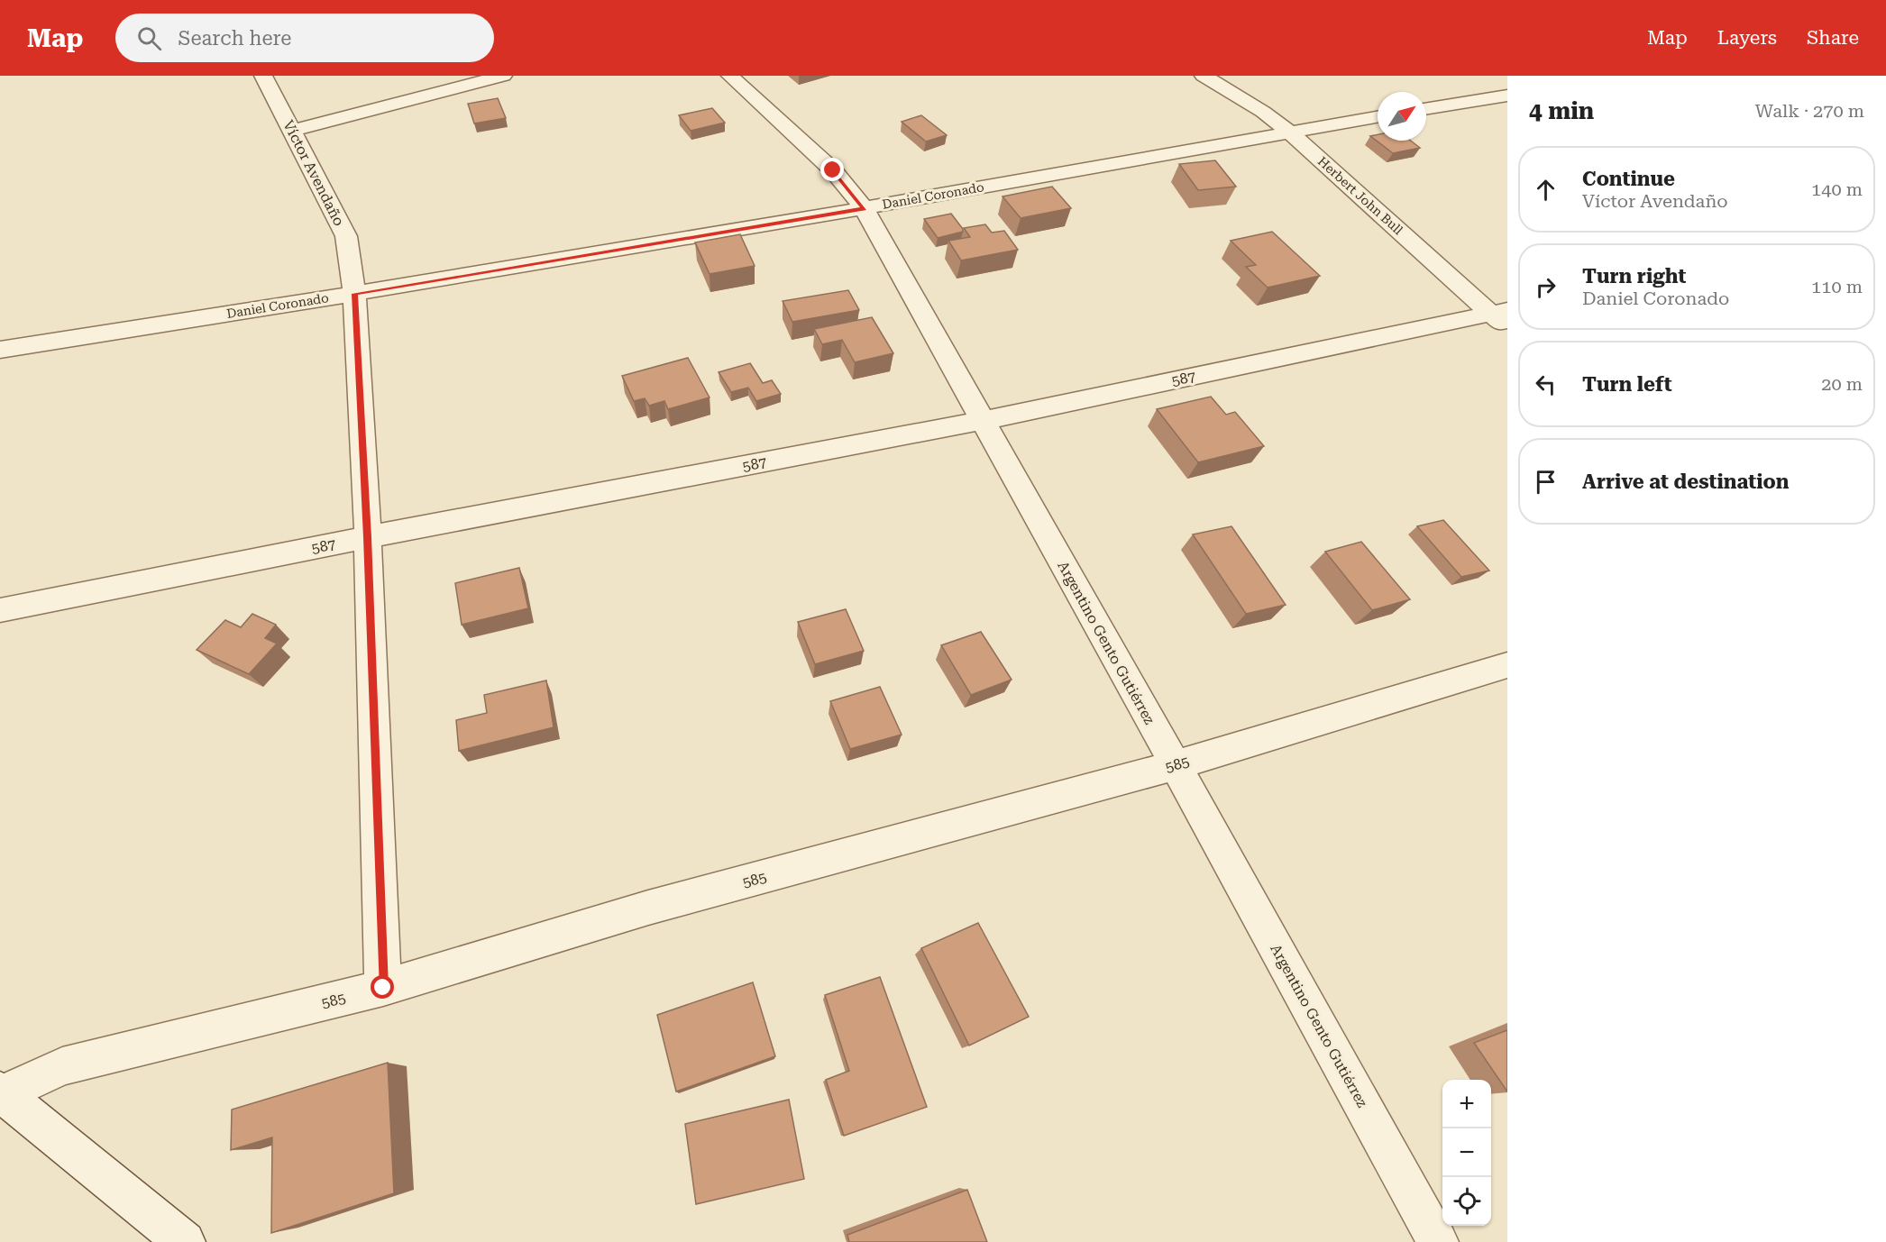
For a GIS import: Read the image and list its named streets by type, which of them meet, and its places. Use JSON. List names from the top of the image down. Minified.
{"streets":{"street":["Víctor Avendaño","Daniel Coronado","Herbert John Bull","587","Argentino Gento Gutiérrez","585"]},"crossings":[["Víctor Avendaño","Daniel Coronado"],["Víctor Avendaño","587"],["Víctor Avendaño","585"],["Daniel Coronado","Herbert John Bull"],["Daniel Coronado","Argentino Gento Gutiérrez"],["Herbert John Bull","587"],["587","Argentino Gento Gutiérrez"],["Argentino Gento Gutiérrez","585"]],"north":"top right","page":{"header":"Map","search":"Search here","nav":["Map","Layers","Share"],"heading":["4 min","Walk · 270 m"],"list":[["Continue","Víctor Avendaño","140 m"],["Turn right","Daniel Coronado","110 m"],["Turn left","20 m"],"Arrive at destination"],"map_buttons":["+","−"]}}
